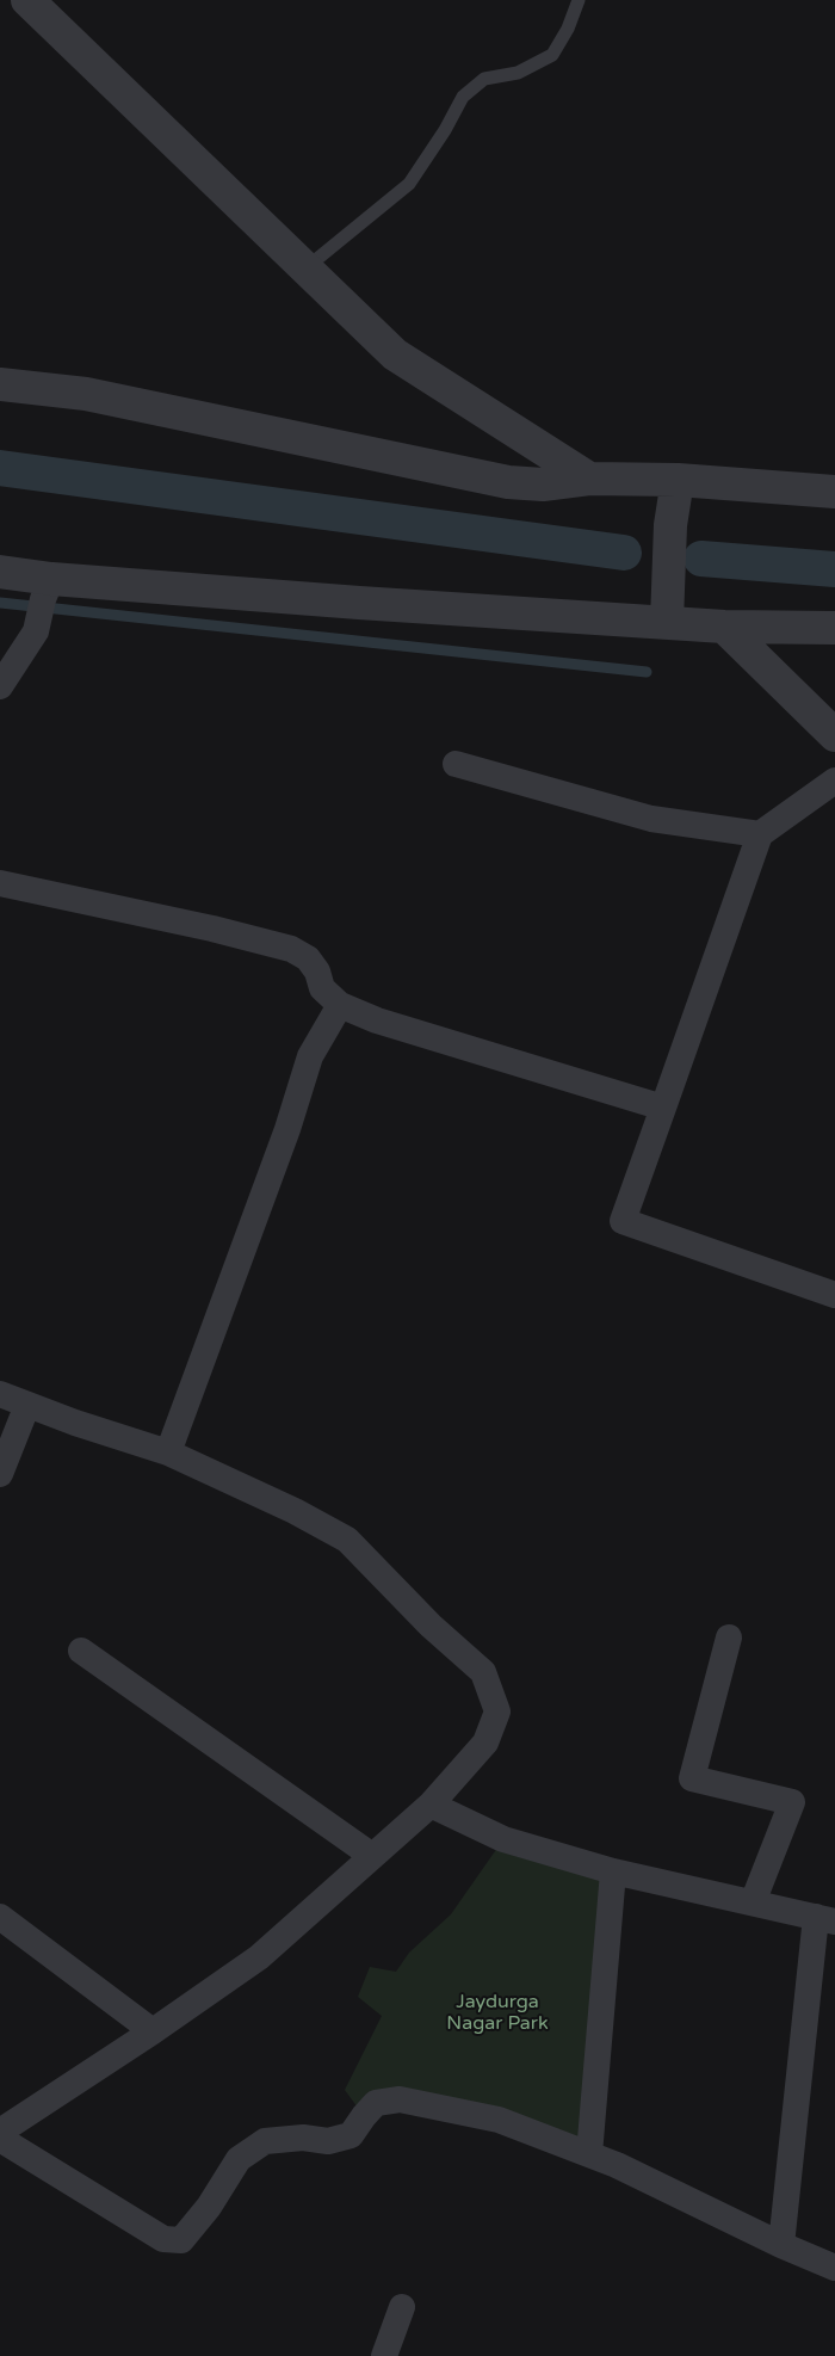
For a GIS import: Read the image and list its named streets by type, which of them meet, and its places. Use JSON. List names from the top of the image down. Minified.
{"parks":["Jaydurga Nagar Park"]}
